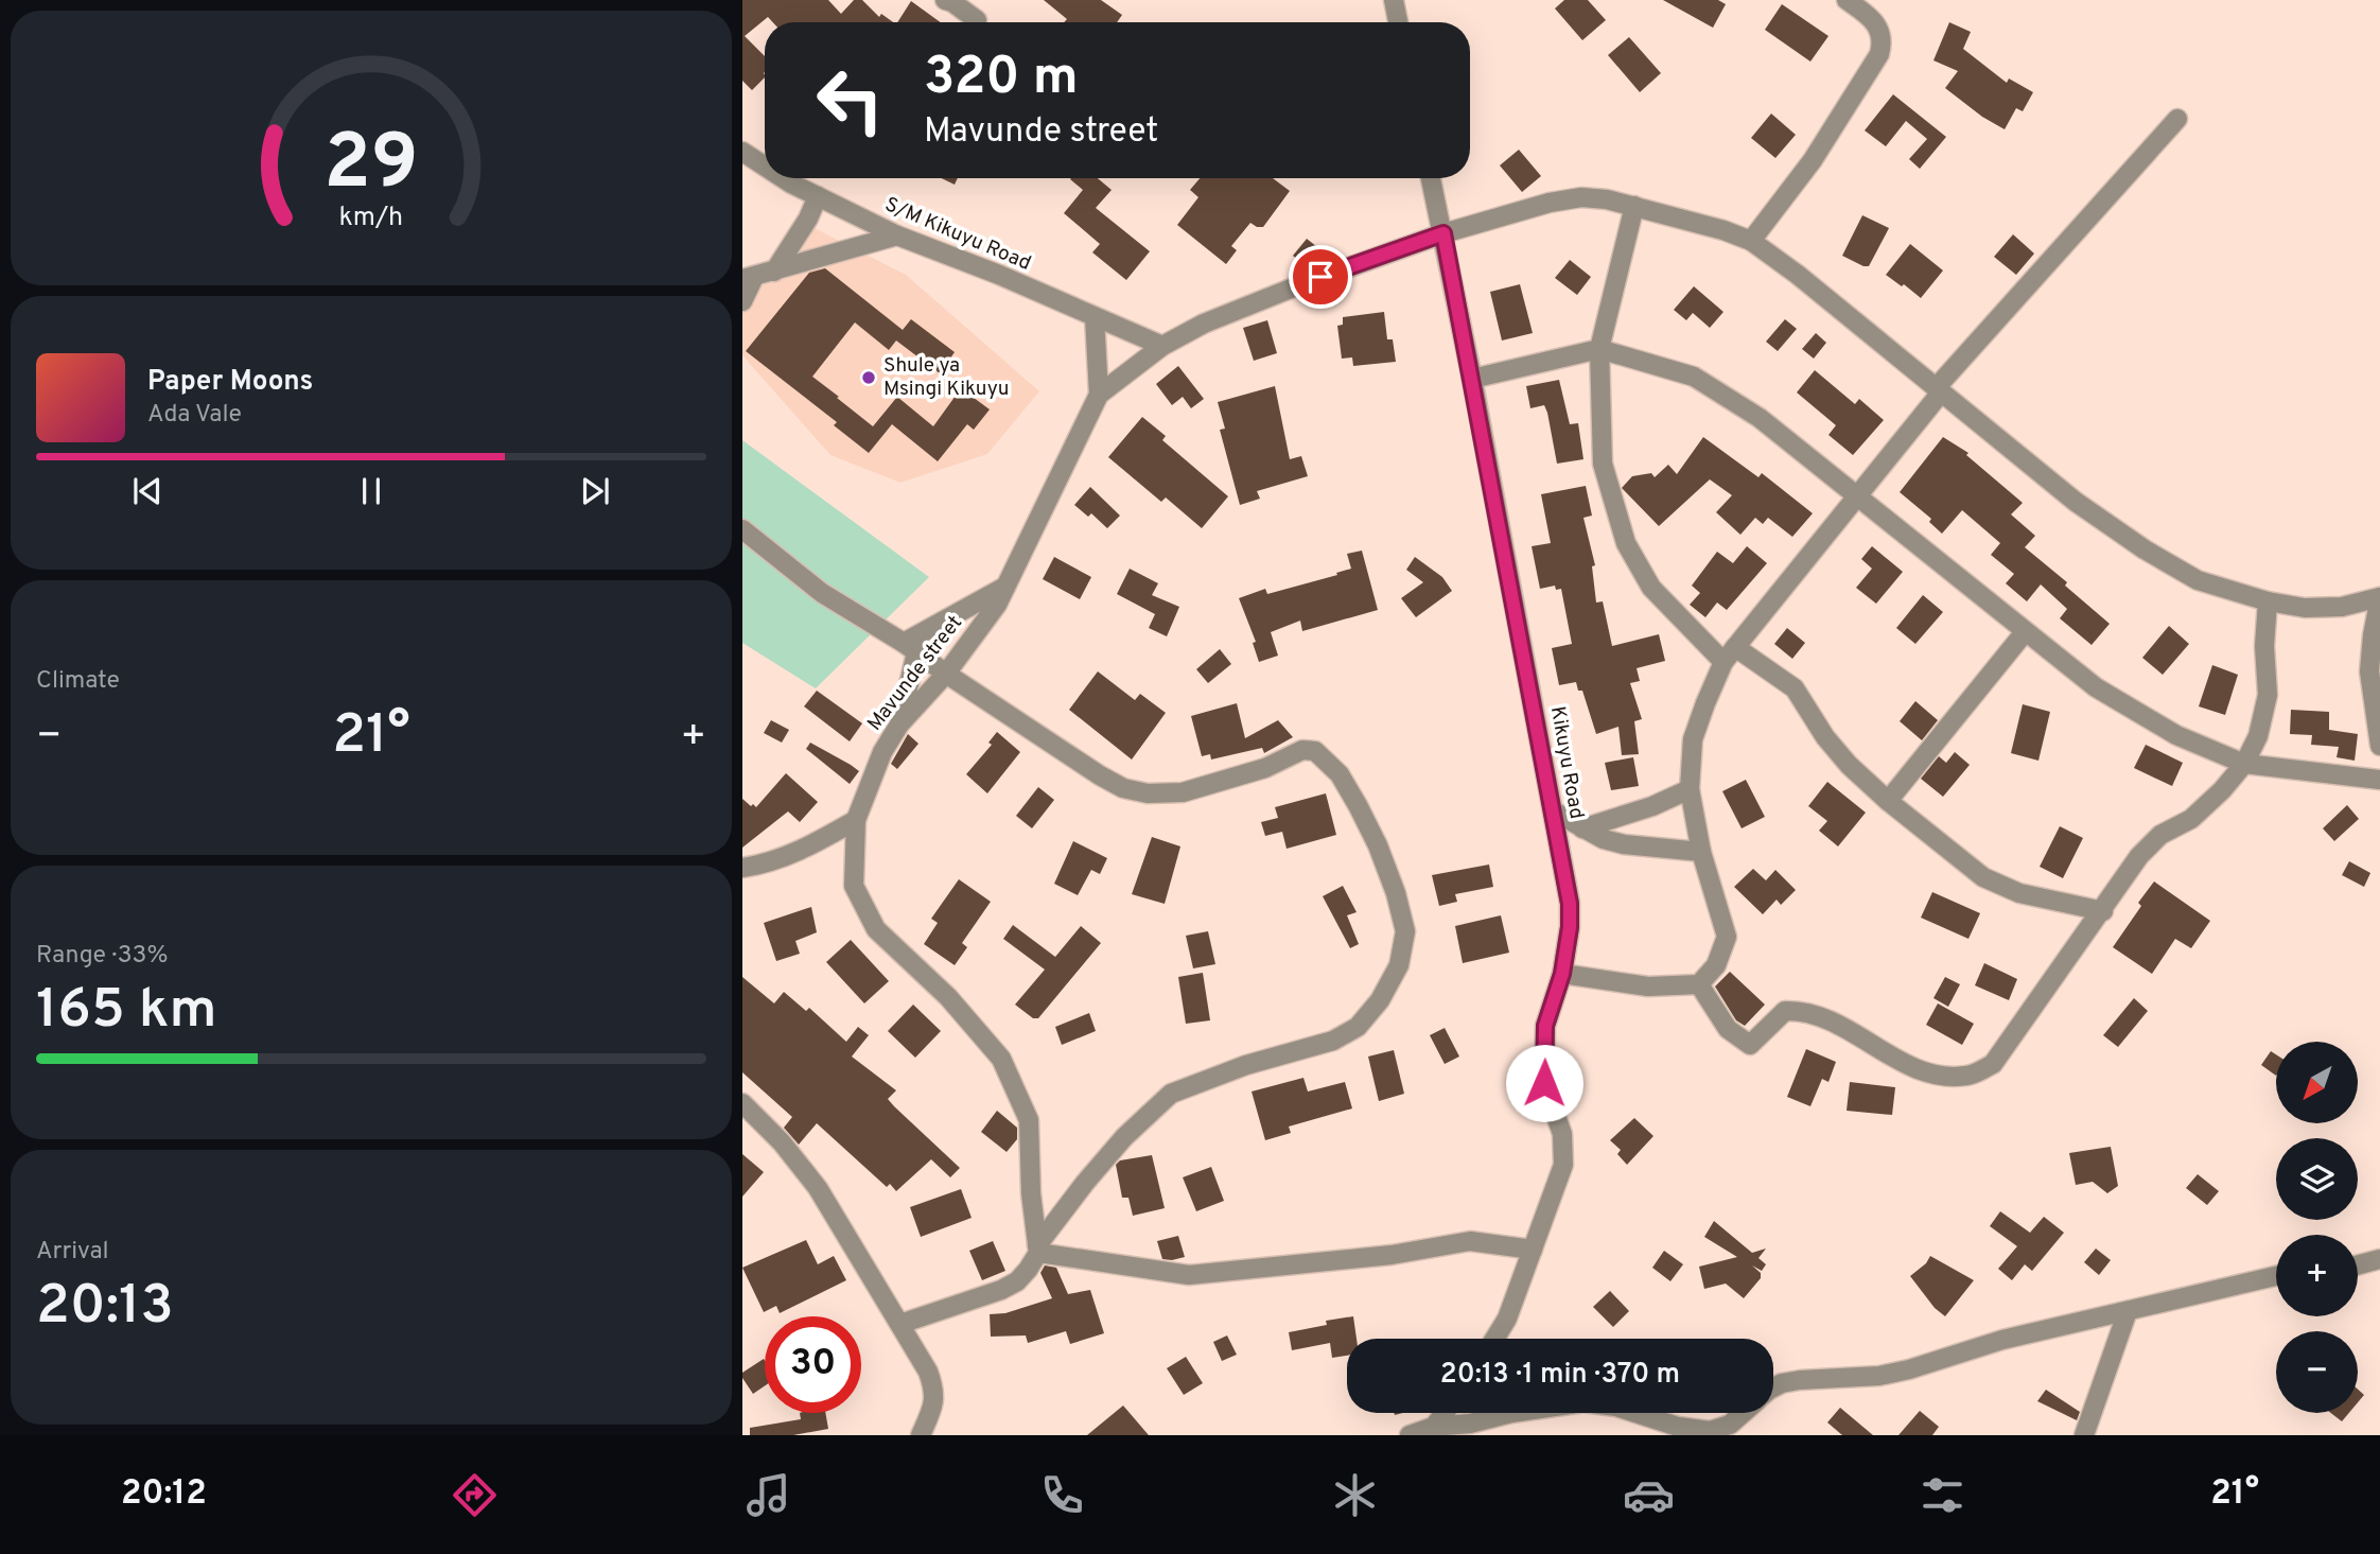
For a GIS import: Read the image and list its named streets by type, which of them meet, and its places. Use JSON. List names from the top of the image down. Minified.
{"streets":{"street":["S/M Kikuyu Road","Mavunde street","Kikuyu Road"]},"crossings":[["S/M Kikuyu Road","Mavunde street"],["Mavunde street","Kikuyu Road"]],"places":["Shule ya Msingi Kikuyu"],"north":"bottom left","page":{"turn":["320 m","Mavunde street"],"song":["Paper Moons","Ada Vale"],"tile":["Climate",["Range · 33%","165 km"],["Arrival","20:13"]],"heat":["−","21°","+"],"map_buttons":["+","−"],"limit":"30","trip":"20:13 · 1 min · 370 m","tabs":["20:12","21°"],"gauge":["29","km/h"]}}
